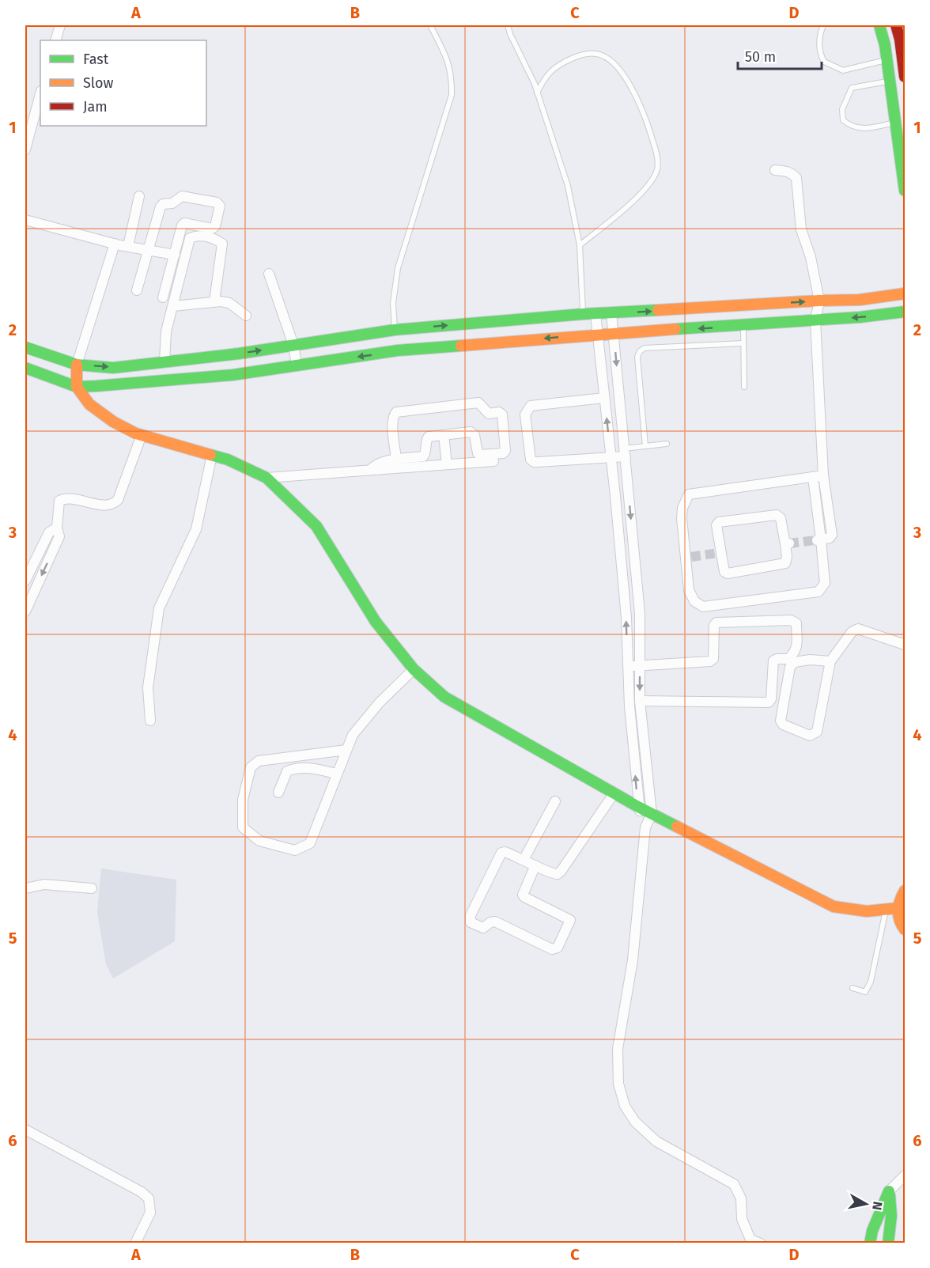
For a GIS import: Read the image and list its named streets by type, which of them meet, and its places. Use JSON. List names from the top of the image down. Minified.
{"legend":["Fast","Slow","Jam"],"scale_bar":"50 m","north":"right","grid":{"columns":["A","B","C","D"],"rows":["1","2","3","4","5","6"]}}
